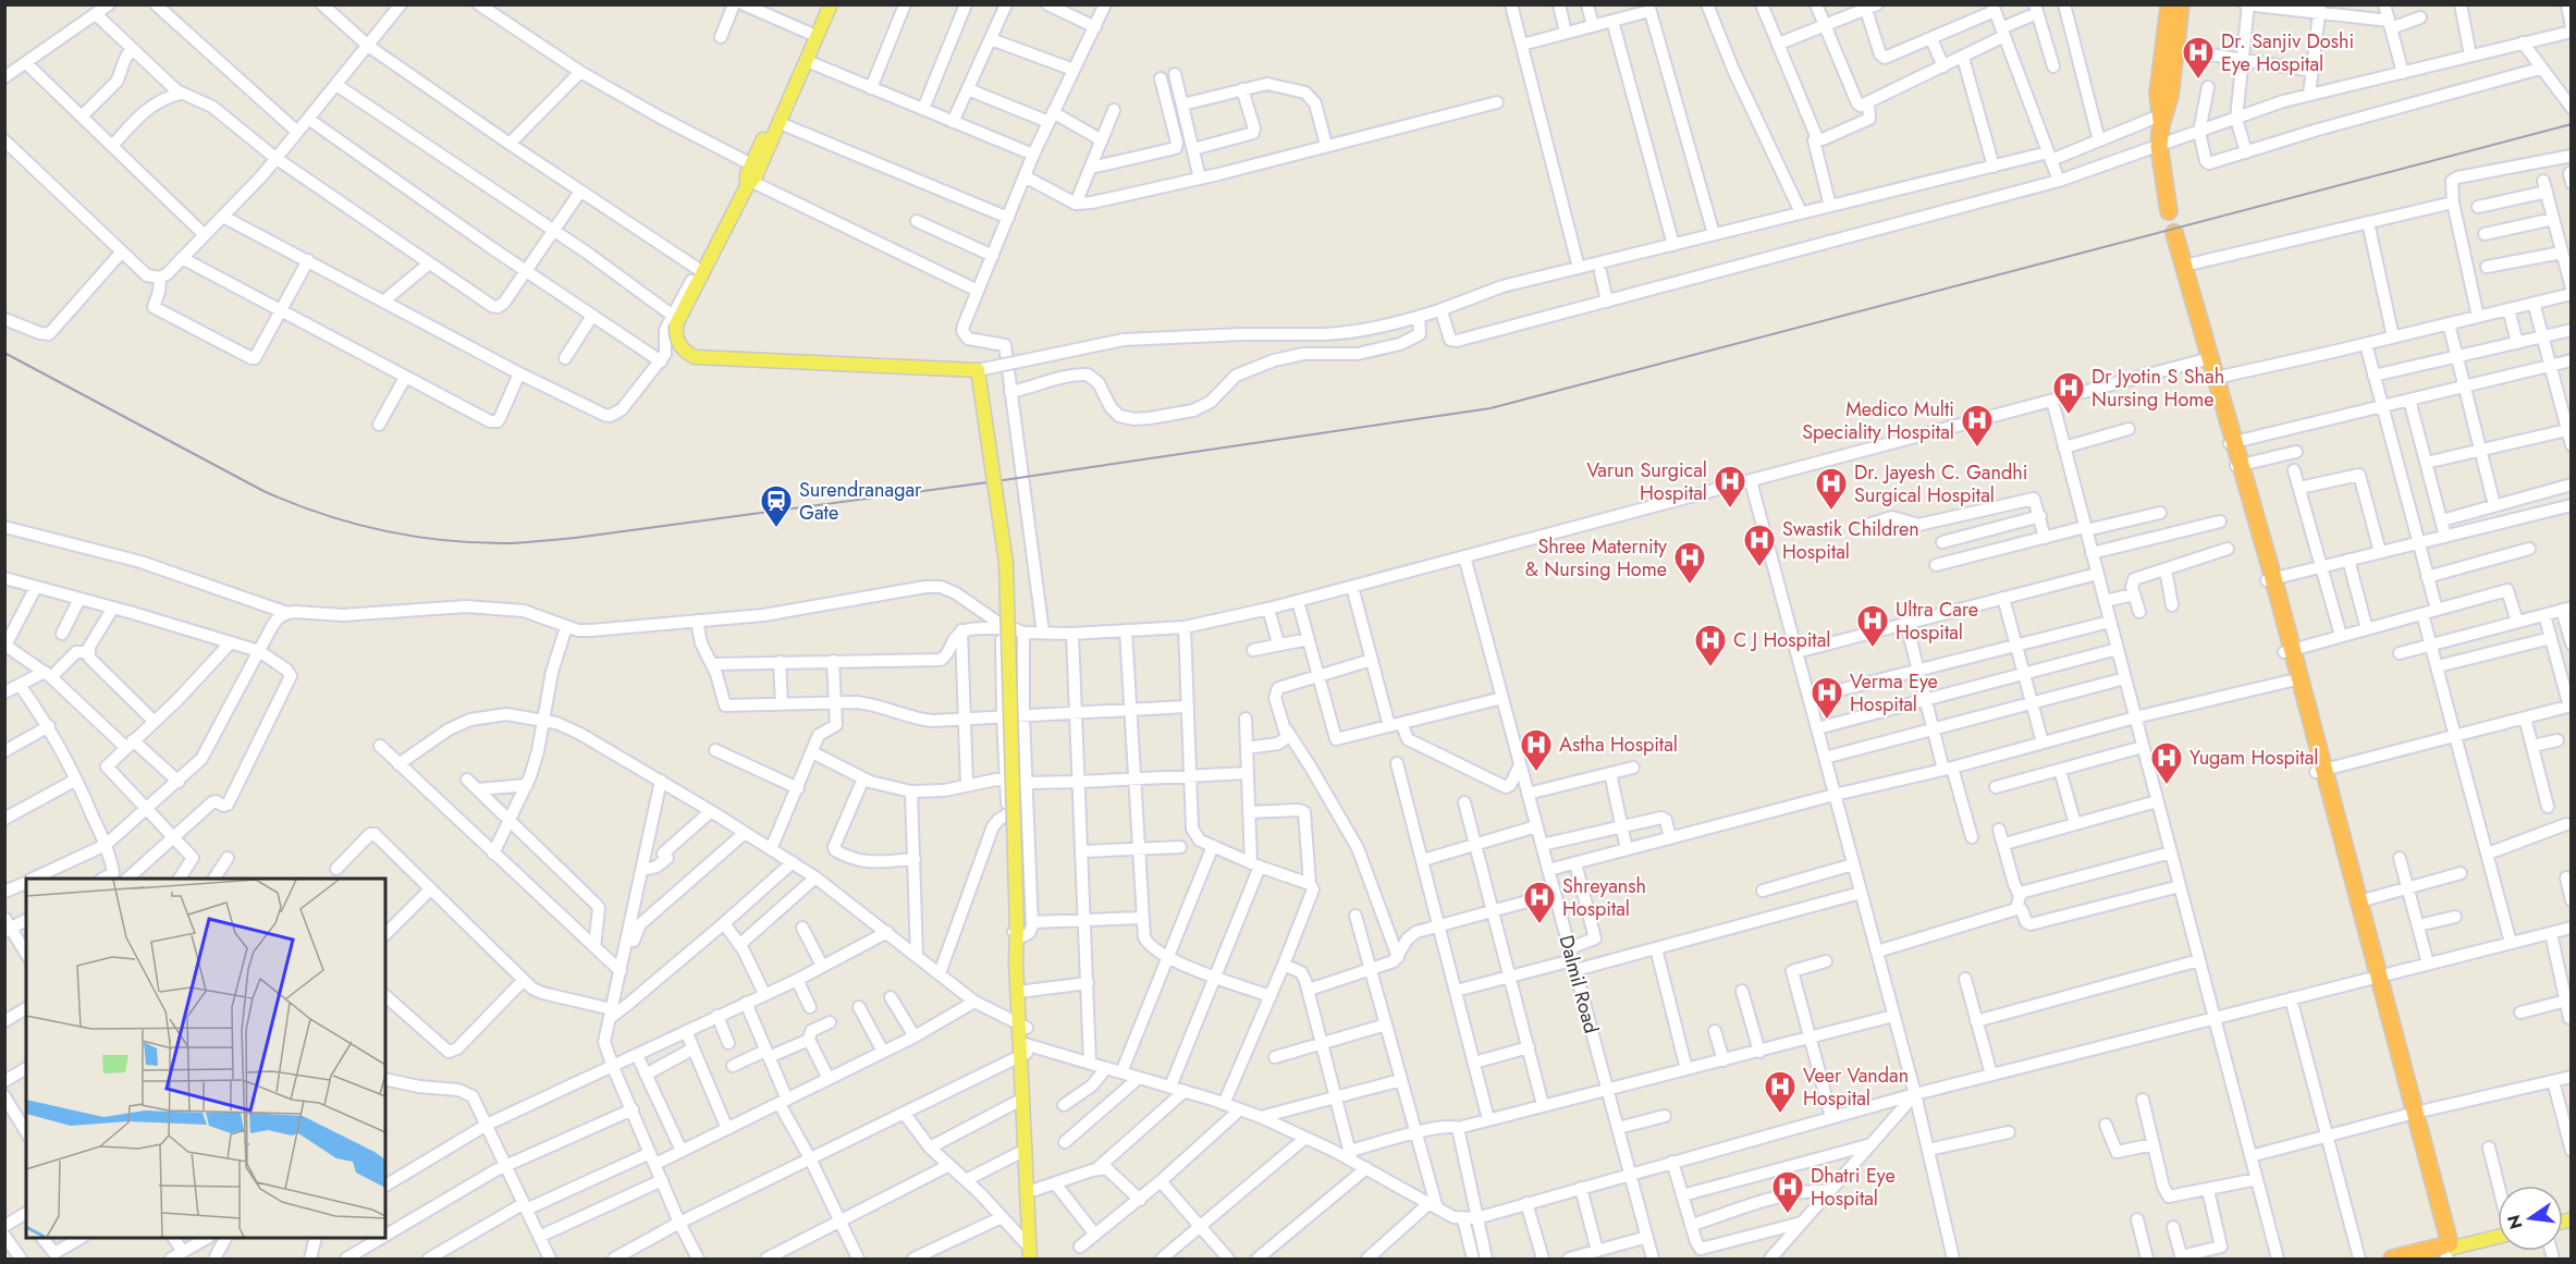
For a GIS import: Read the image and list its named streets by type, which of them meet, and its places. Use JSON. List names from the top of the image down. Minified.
{"streets":{"street":["Dalmil Road"]},"places":{"hospital":["Dr. Sanjiv Doshi Eye Hospital","Dr Jyotin S Shah Nursing Home","Medico Multi Speciality Hospital","Varun Surgical Hospital","Dr. Jayesh C. Gandhi Surgical Hospital","Swastik Children Hospital","Shree Maternity & Nursing Home","Ultra Care Hospital","C J Hospital","Verma Eye Hospital","Astha Hospital","Yugam Hospital","Shreyansh Hospital","Veer Vandan Hospital","Dhatri Eye Hospital"],"station":["Surendranagar Gate"]},"north":"left"}
